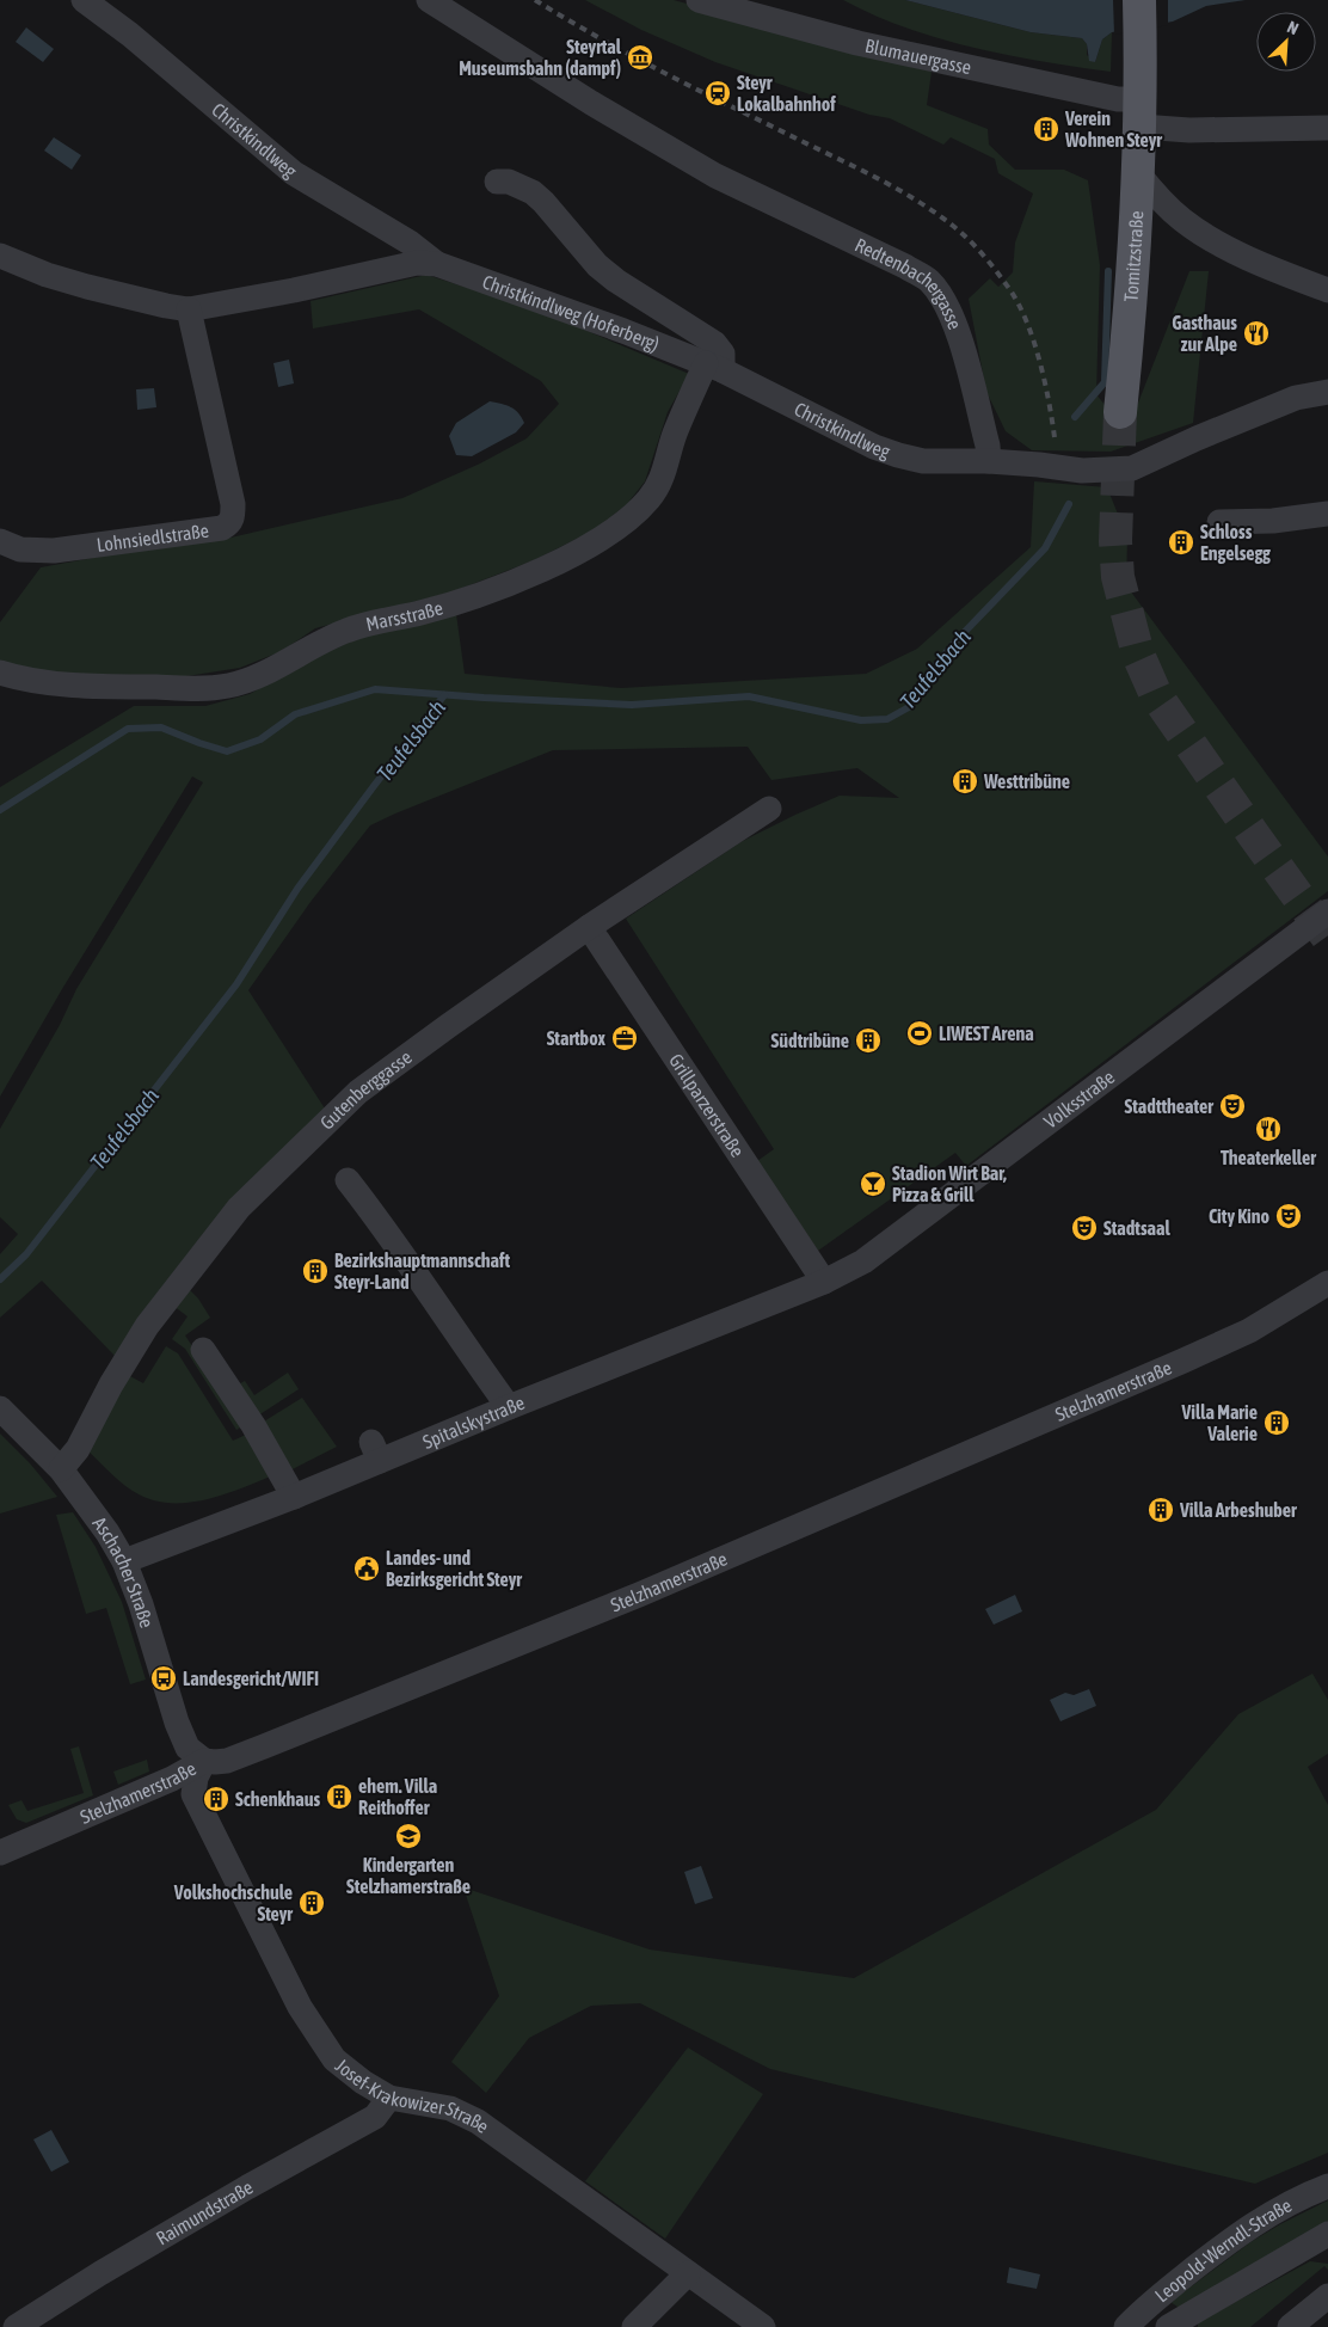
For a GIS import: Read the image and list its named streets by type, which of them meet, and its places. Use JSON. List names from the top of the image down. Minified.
{"streets":{"main road":["Tomitzstraße"],"street":["Blumauergasse","Christkindlweg","Redtenbachergasse","Christkindlweg (Hoferberg)","Lohnsiedlstraße","Marsstraße","Gutenberggasse","Volksstraße","Grillparzerstraße","Stelzhamerstraße","Spitalskystraße","Aschacher Straße","Josef-Krakowizer Straße","Raimundstraße","Leopold-Werndl-Straße"]},"crossings":[["Blumauergasse","Tomitzstraße"],["Christkindlweg","Redtenbachergasse"],["Christkindlweg","Christkindlweg (Hoferberg)"],["Christkindlweg","Marsstraße"],["Christkindlweg (Hoferberg)","Marsstraße"],["Gutenberggasse","Grillparzerstraße"],["Gutenberggasse","Aschacher Straße"],["Volksstraße","Grillparzerstraße"],["Volksstraße","Spitalskystraße"],["Grillparzerstraße","Spitalskystraße"],["Stelzhamerstraße","Aschacher Straße"],["Stelzhamerstraße","Josef-Krakowizer Straße"],["Spitalskystraße","Aschacher Straße"],["Aschacher Straße","Josef-Krakowizer Straße"],["Josef-Krakowizer Straße","Raimundstraße"]],"water":["Teufelsbach"],"places":{"museum":["Steyrtal Museumsbahn (dampf)"],"station":["Steyr Lokalbahnhof"],"building":["Verein Wohnen Steyr","Schloss Engelsegg","Westtribüne","Südtribüne","Bezirkshauptmannschaft Steyr-Land","Villa Marie Valerie","Villa Arbeshuber","ehem. Villa Reithoffer","Schenkhaus","Volkshochschule Steyr"],"restaurant":["Gasthaus zur Alpe","Theaterkeller"],"sports":["LIWEST Arena"],"office":["Startbox"],"theatre":["Stadttheater","City Kino","Stadtsaal"],"bar":["Stadion Wirt Bar, Pizza & Grill"],"public building":["Landes- und Bezirksgericht Steyr"],"bus stop":["Landesgericht/WIFI"],"school or university":["Kindergarten Stelzhamerstraße"]},"north":"top right"}
